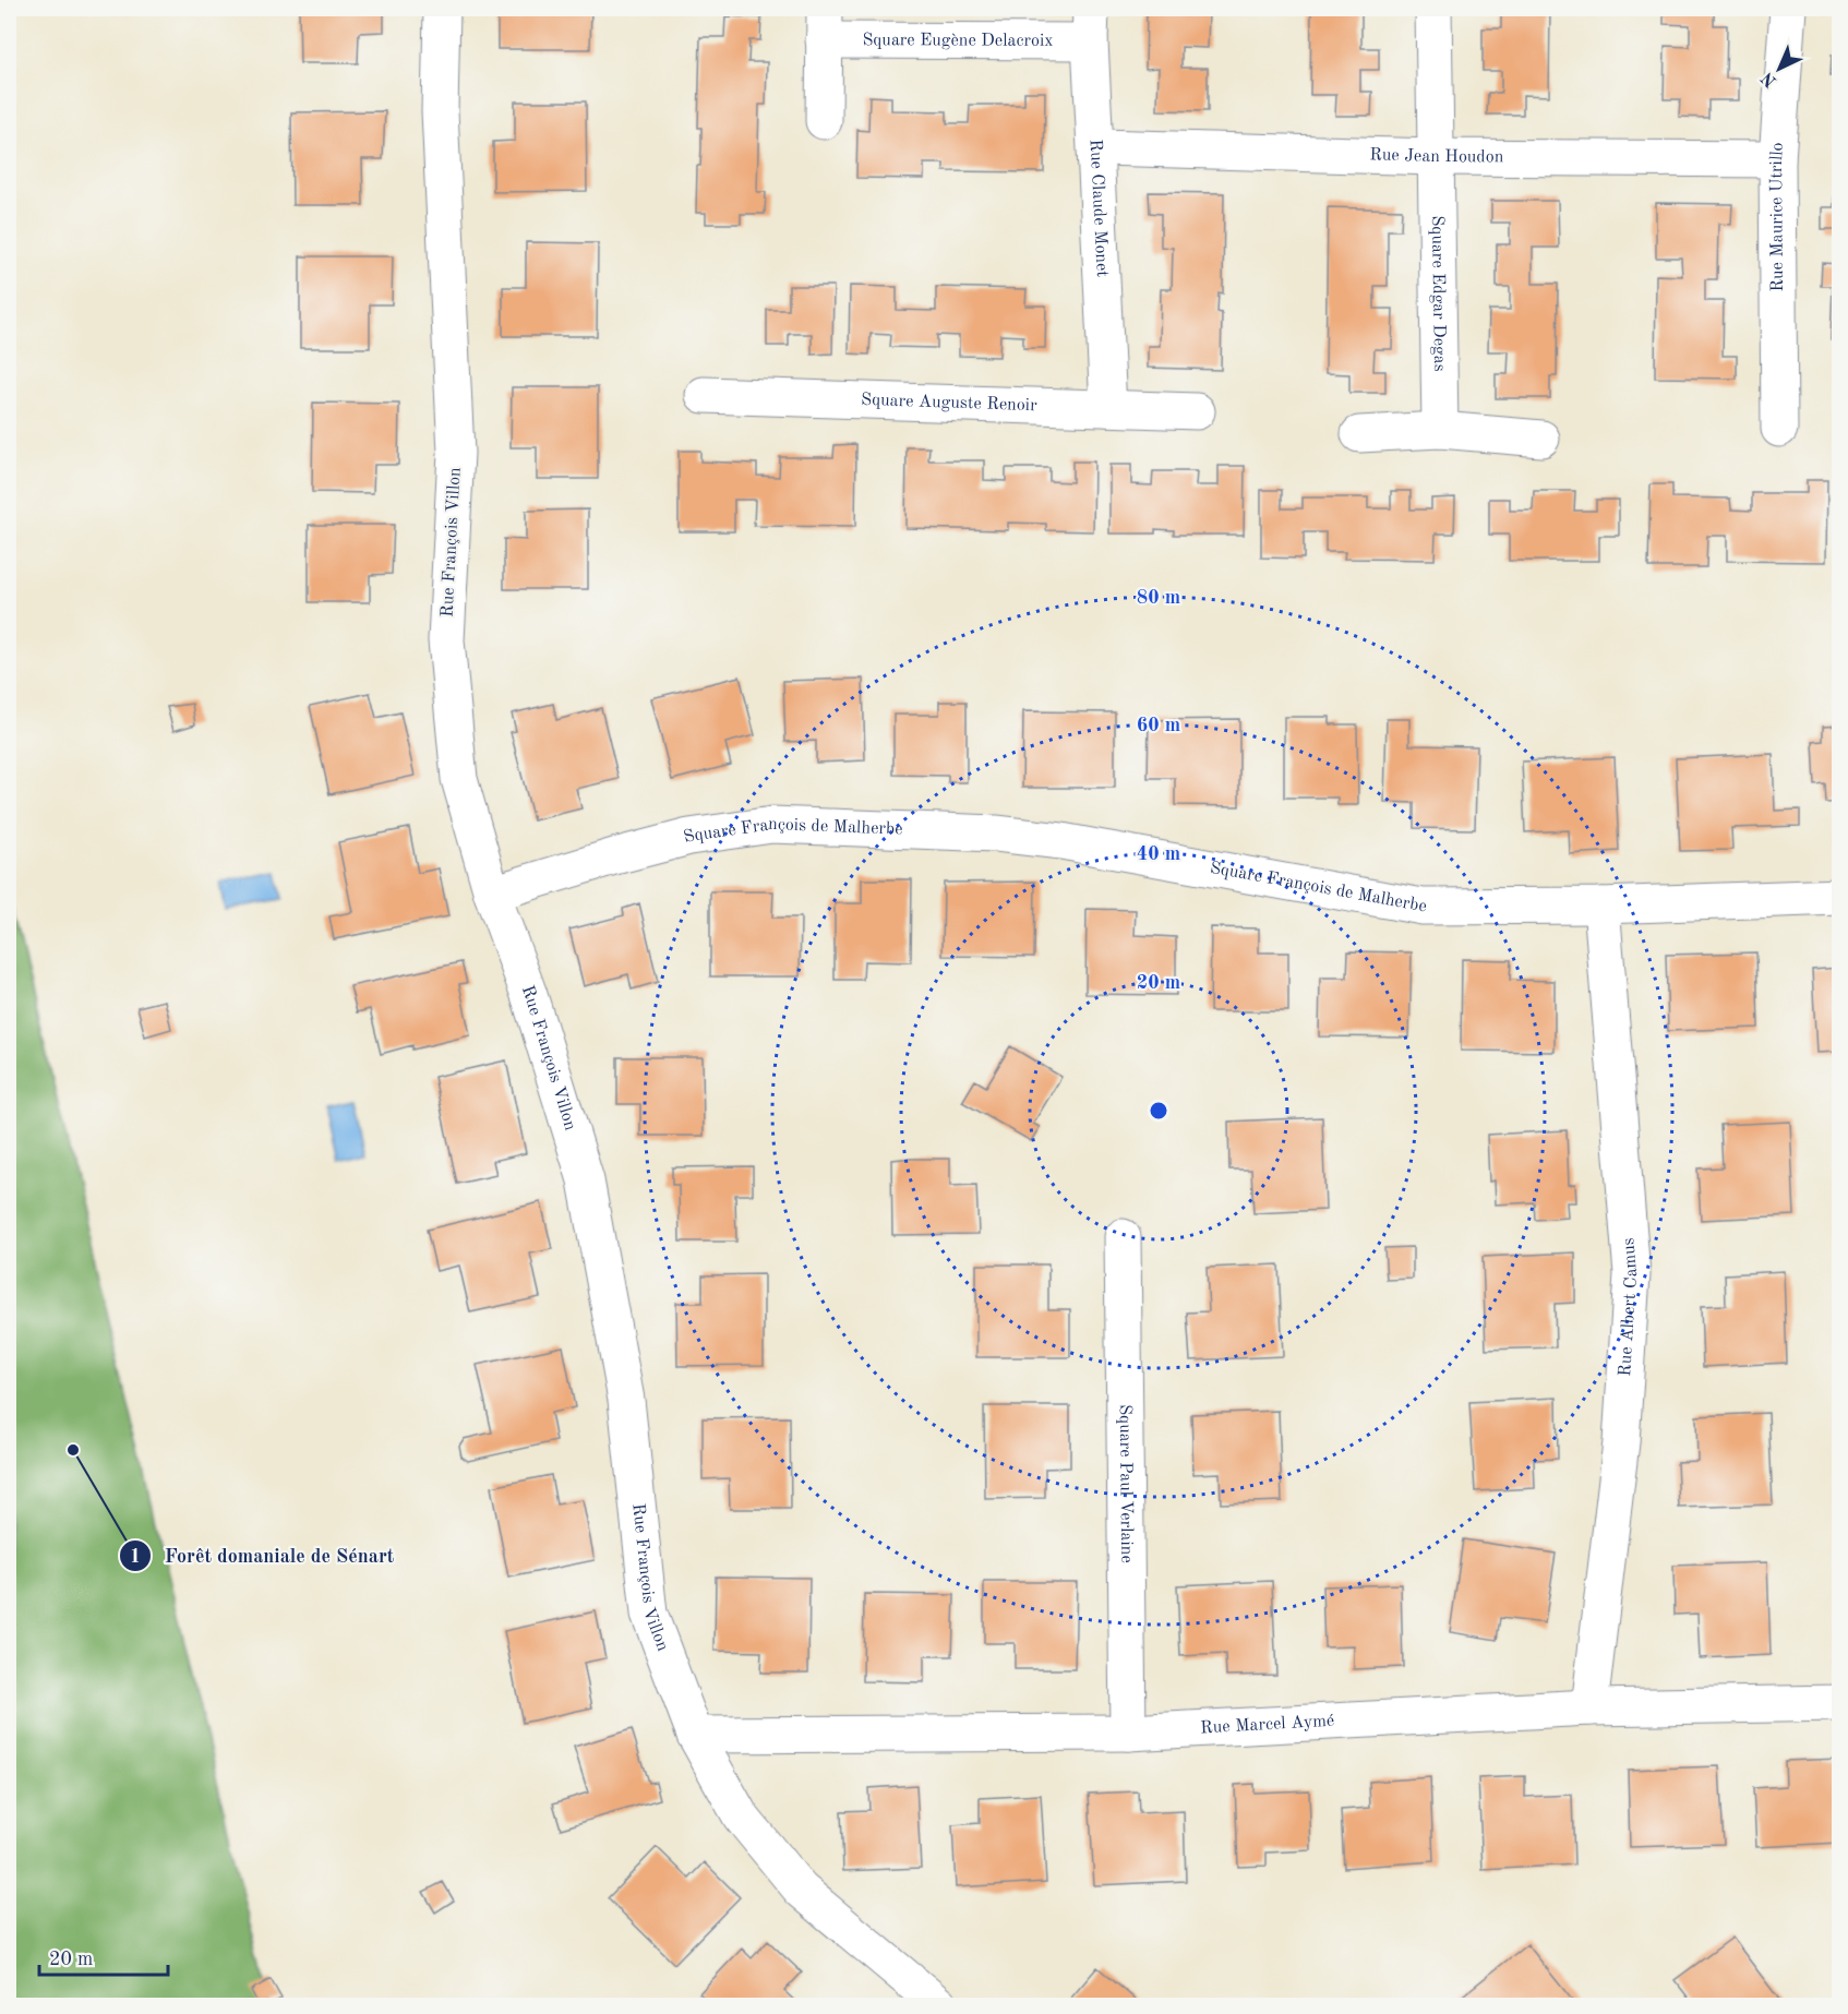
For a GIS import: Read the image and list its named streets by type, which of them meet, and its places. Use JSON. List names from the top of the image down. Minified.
{"streets":{"street":["Square Eugène Delacroix","Rue Jean Houdon","Rue Claude Monet","Rue Maurice Utrillo","Square Edgar Degas","Square Auguste Renoir","Rue François Villon","Square François de Malherbe","Rue Albert Camus","Square Paul Verlaine","Rue Marcel Aymé"]},"crossings":[["Square Eugène Delacroix","Rue Claude Monet"],["Rue Jean Houdon","Rue Claude Monet"],["Rue Jean Houdon","Rue Maurice Utrillo"],["Rue Jean Houdon","Square Edgar Degas"],["Rue Claude Monet","Square Auguste Renoir"],["Rue François Villon","Square François de Malherbe"],["Rue François Villon","Rue Marcel Aymé"],["Square François de Malherbe","Rue Albert Camus"],["Rue Albert Camus","Rue Marcel Aymé"],["Square Paul Verlaine","Rue Marcel Aymé"]],"places":["Forêt domaniale de Sénart"],"scale_bar":"20 m","north":"bottom left","rings":["80 m","60 m","40 m","20 m"]}
